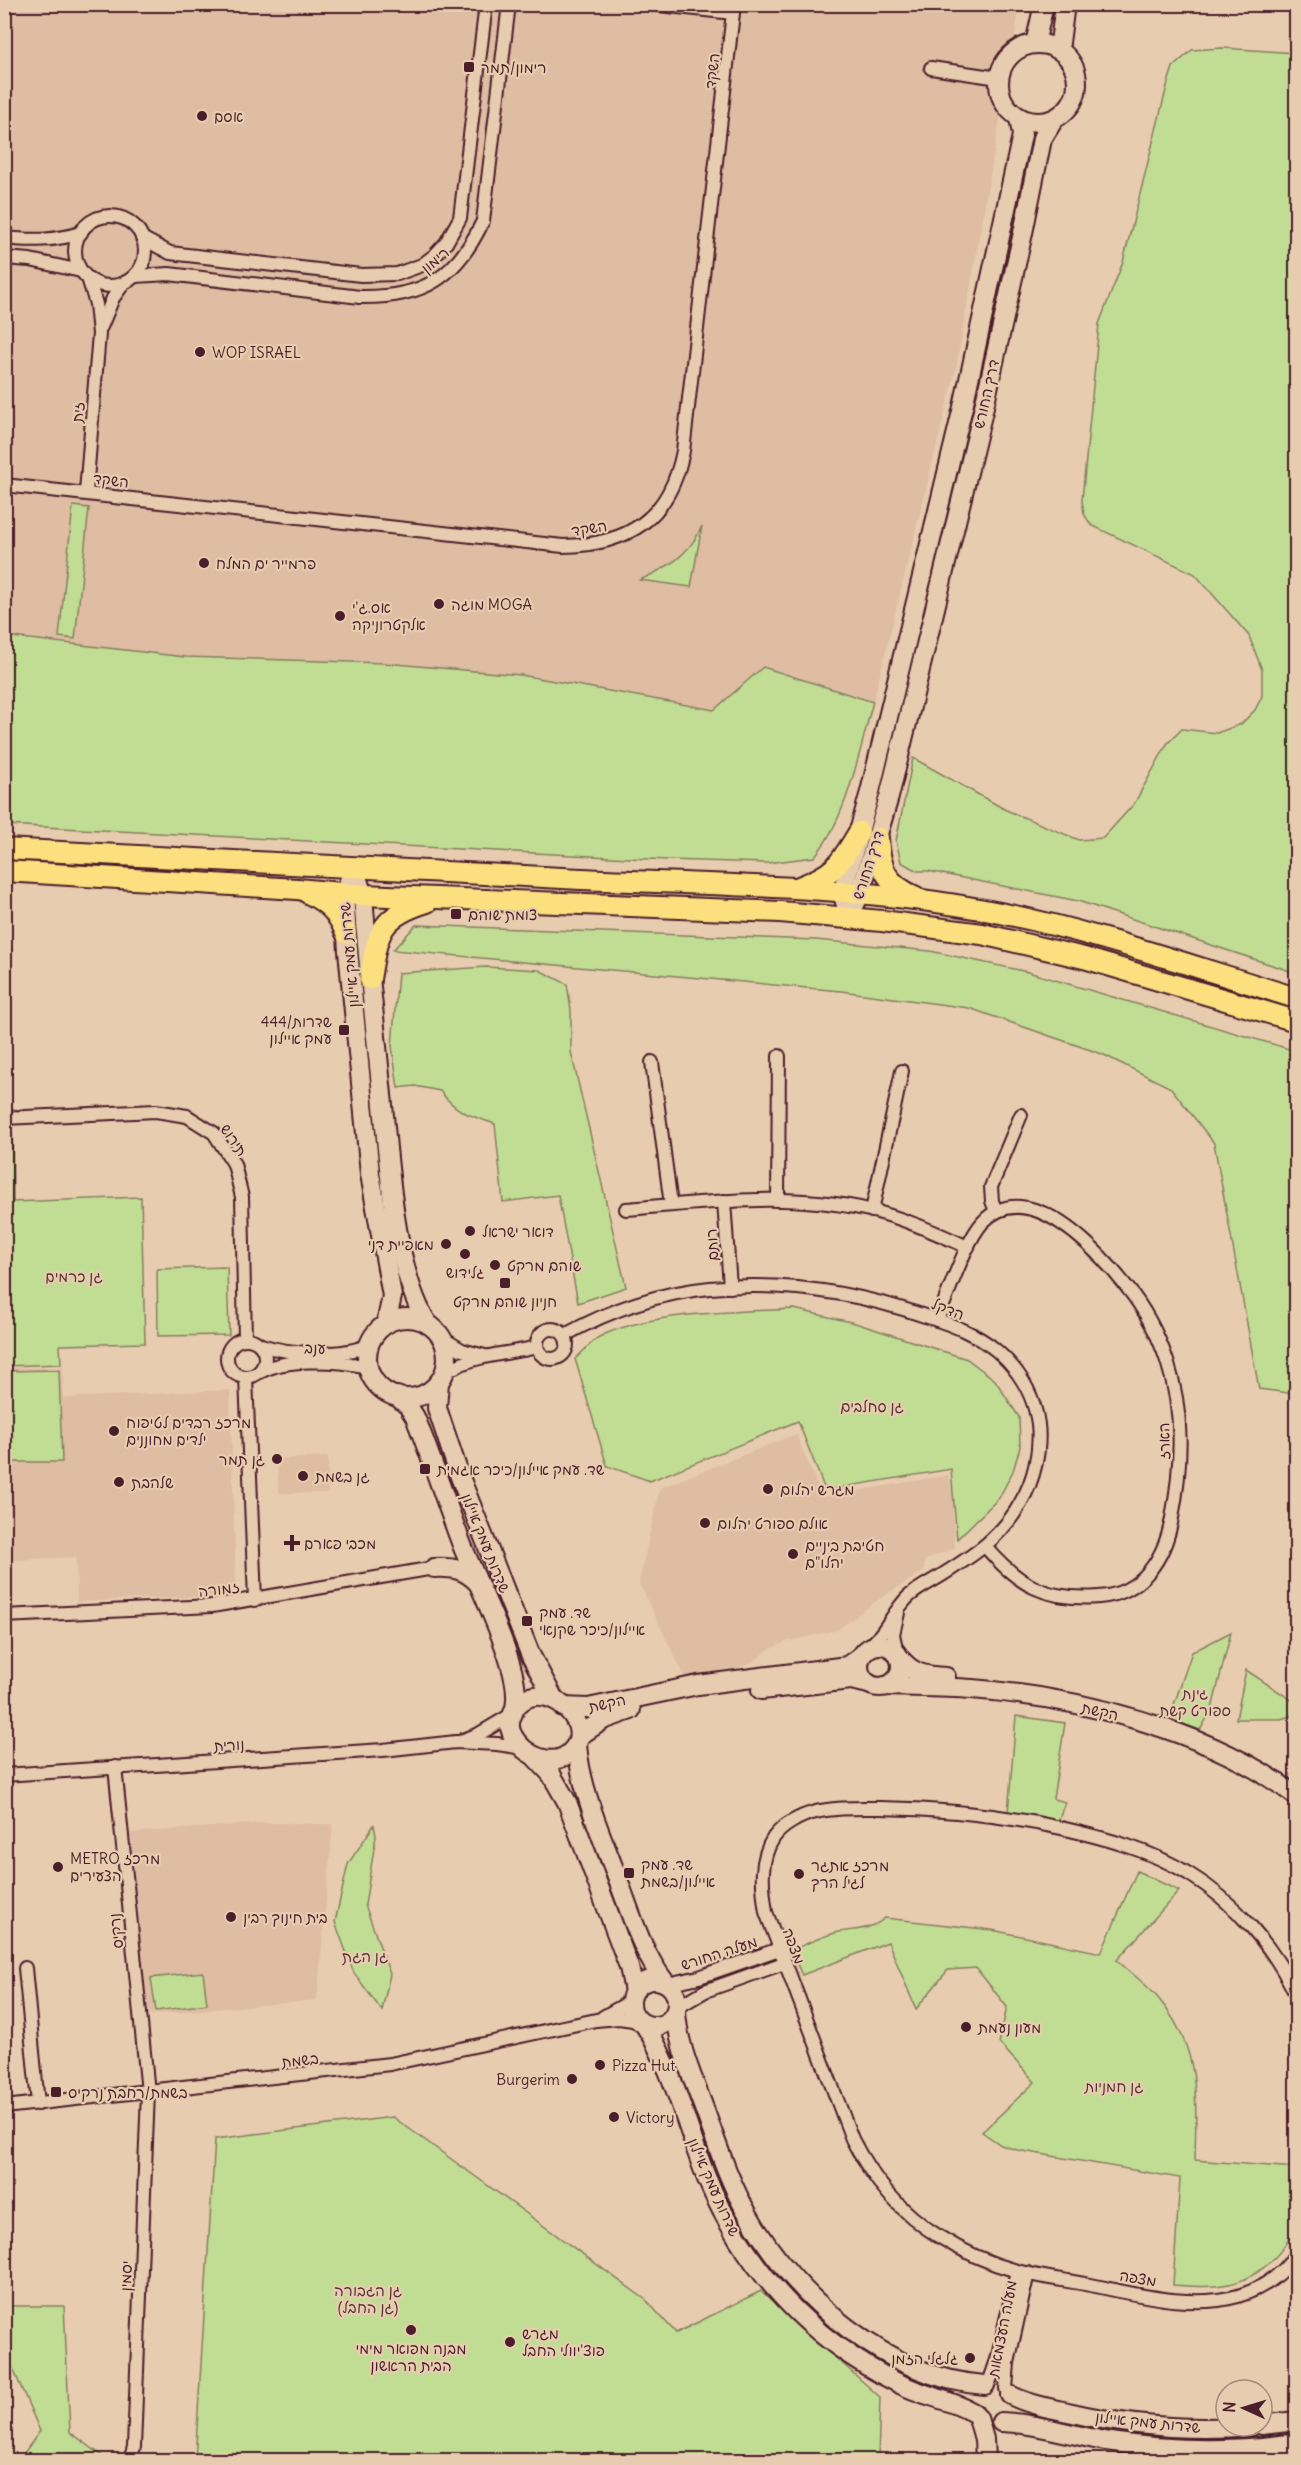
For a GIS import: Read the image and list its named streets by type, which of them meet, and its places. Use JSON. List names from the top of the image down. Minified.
{"streets":{"main road":["דרך החורש","שדרות עמק איילון","הקשת"],"street":["השקד","רימון","זית","תירוש","רותם","הדקל","ענב","הארז","זמורה","נורית","נרקיס","מצפה","מעלה החורש","בשמת","יסמין","מעלה העצמאות"]},"crossings":[["השקד","זית"],["רימון","זית"],["שדרות עמק איילון","ענב"],["שדרות עמק איילון","הקשת"],["שדרות עמק איילון","נורית"],["שדרות עמק איילון","מעלה החורש"],["שדרות עמק איילון","בשמת"],["שדרות עמק איילון","מעלה העצמאות"],["תירוש","ענב"],["רותם","הדקל"],["הדקל","הארז"],["הדקל","הקשת"],["הקשת","נורית"],["נורית","נרקיס"],["נרקיס","בשמת"],["נרקיס","יסמין"],["מצפה","מעלה החורש"],["מצפה","מעלה העצמאות"],["מעלה החורש","בשמת"],["בשמת","יסמין"]],"parks":["גן כרמים","גן סחלבים","גינת ספורט קשת","גן הגת","גן חמניות","גן הגבורה (גן החבל)"],"places":{"transit":["רימון/תמר","צומת שוהם","444/שדרות עמק איילון","חניון שוהם מרקט","שד. עמק איילון/כיכר אגמית","שד. עמק איילון/כיכר שקנאי","שד. עמק איילון/בשמת","בשמת/רחבת נרקיס"],"other":["אסם","WOP ISRAEL","פרמייר ים המלח","מוגה MOGA","אס.ג'י אלקטרוניקה","דואר ישראל","מאפיית דני","גלידוש","שוהם מרקט","מרכז רבדים לטיפוח ילדים מחוננים","גן תמר","גן בשמת","שלהבת","מגרש יהלום","אולם ספורט יהלום","חטיבת ביניים יהלו\"ם","METRO מרכז הצעירים","מרכז אתגר לגיל הרך","בית חינוך רבין","מעון נעמת","Pizza Hut","Burgerim","Victory","מבנה מפואר מימי הבית הראשון","מגרש פוצ'יוולי החבל","גלגלי הזמן"],"health":["מכבי פארם"]},"north":"left"}
